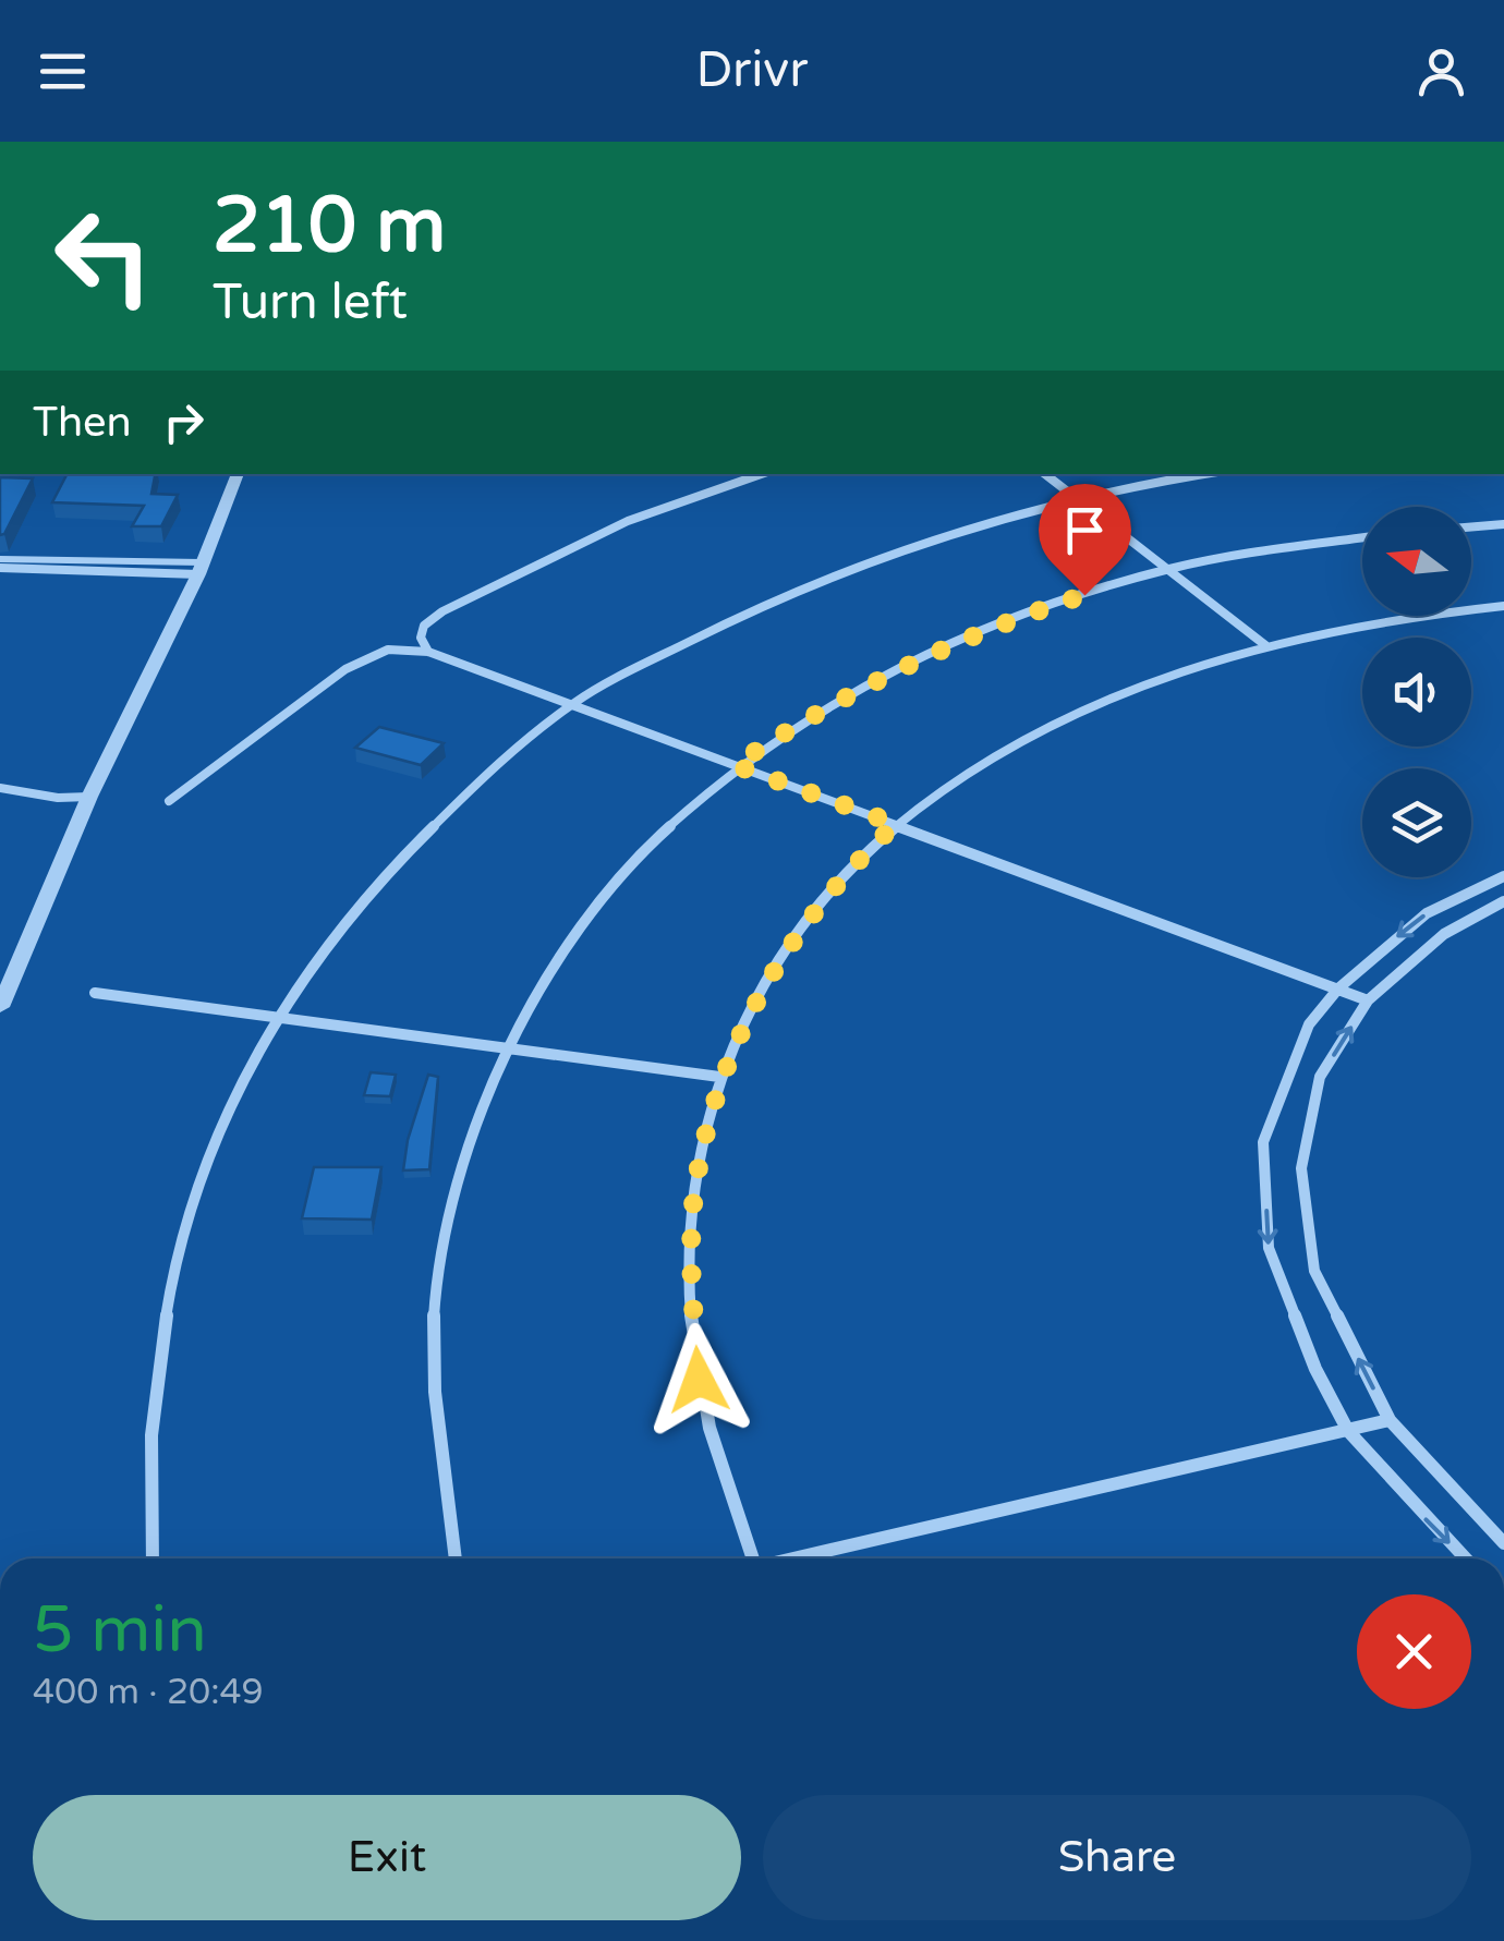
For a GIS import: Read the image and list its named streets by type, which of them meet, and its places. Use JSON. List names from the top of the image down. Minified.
{"north":"left","page":{"header":"Drivr","turn":["210 m","Turn left"],"then":"Then","heading":["5 min","400 m · 20:49"],"buttons":["Exit","Share"]}}
